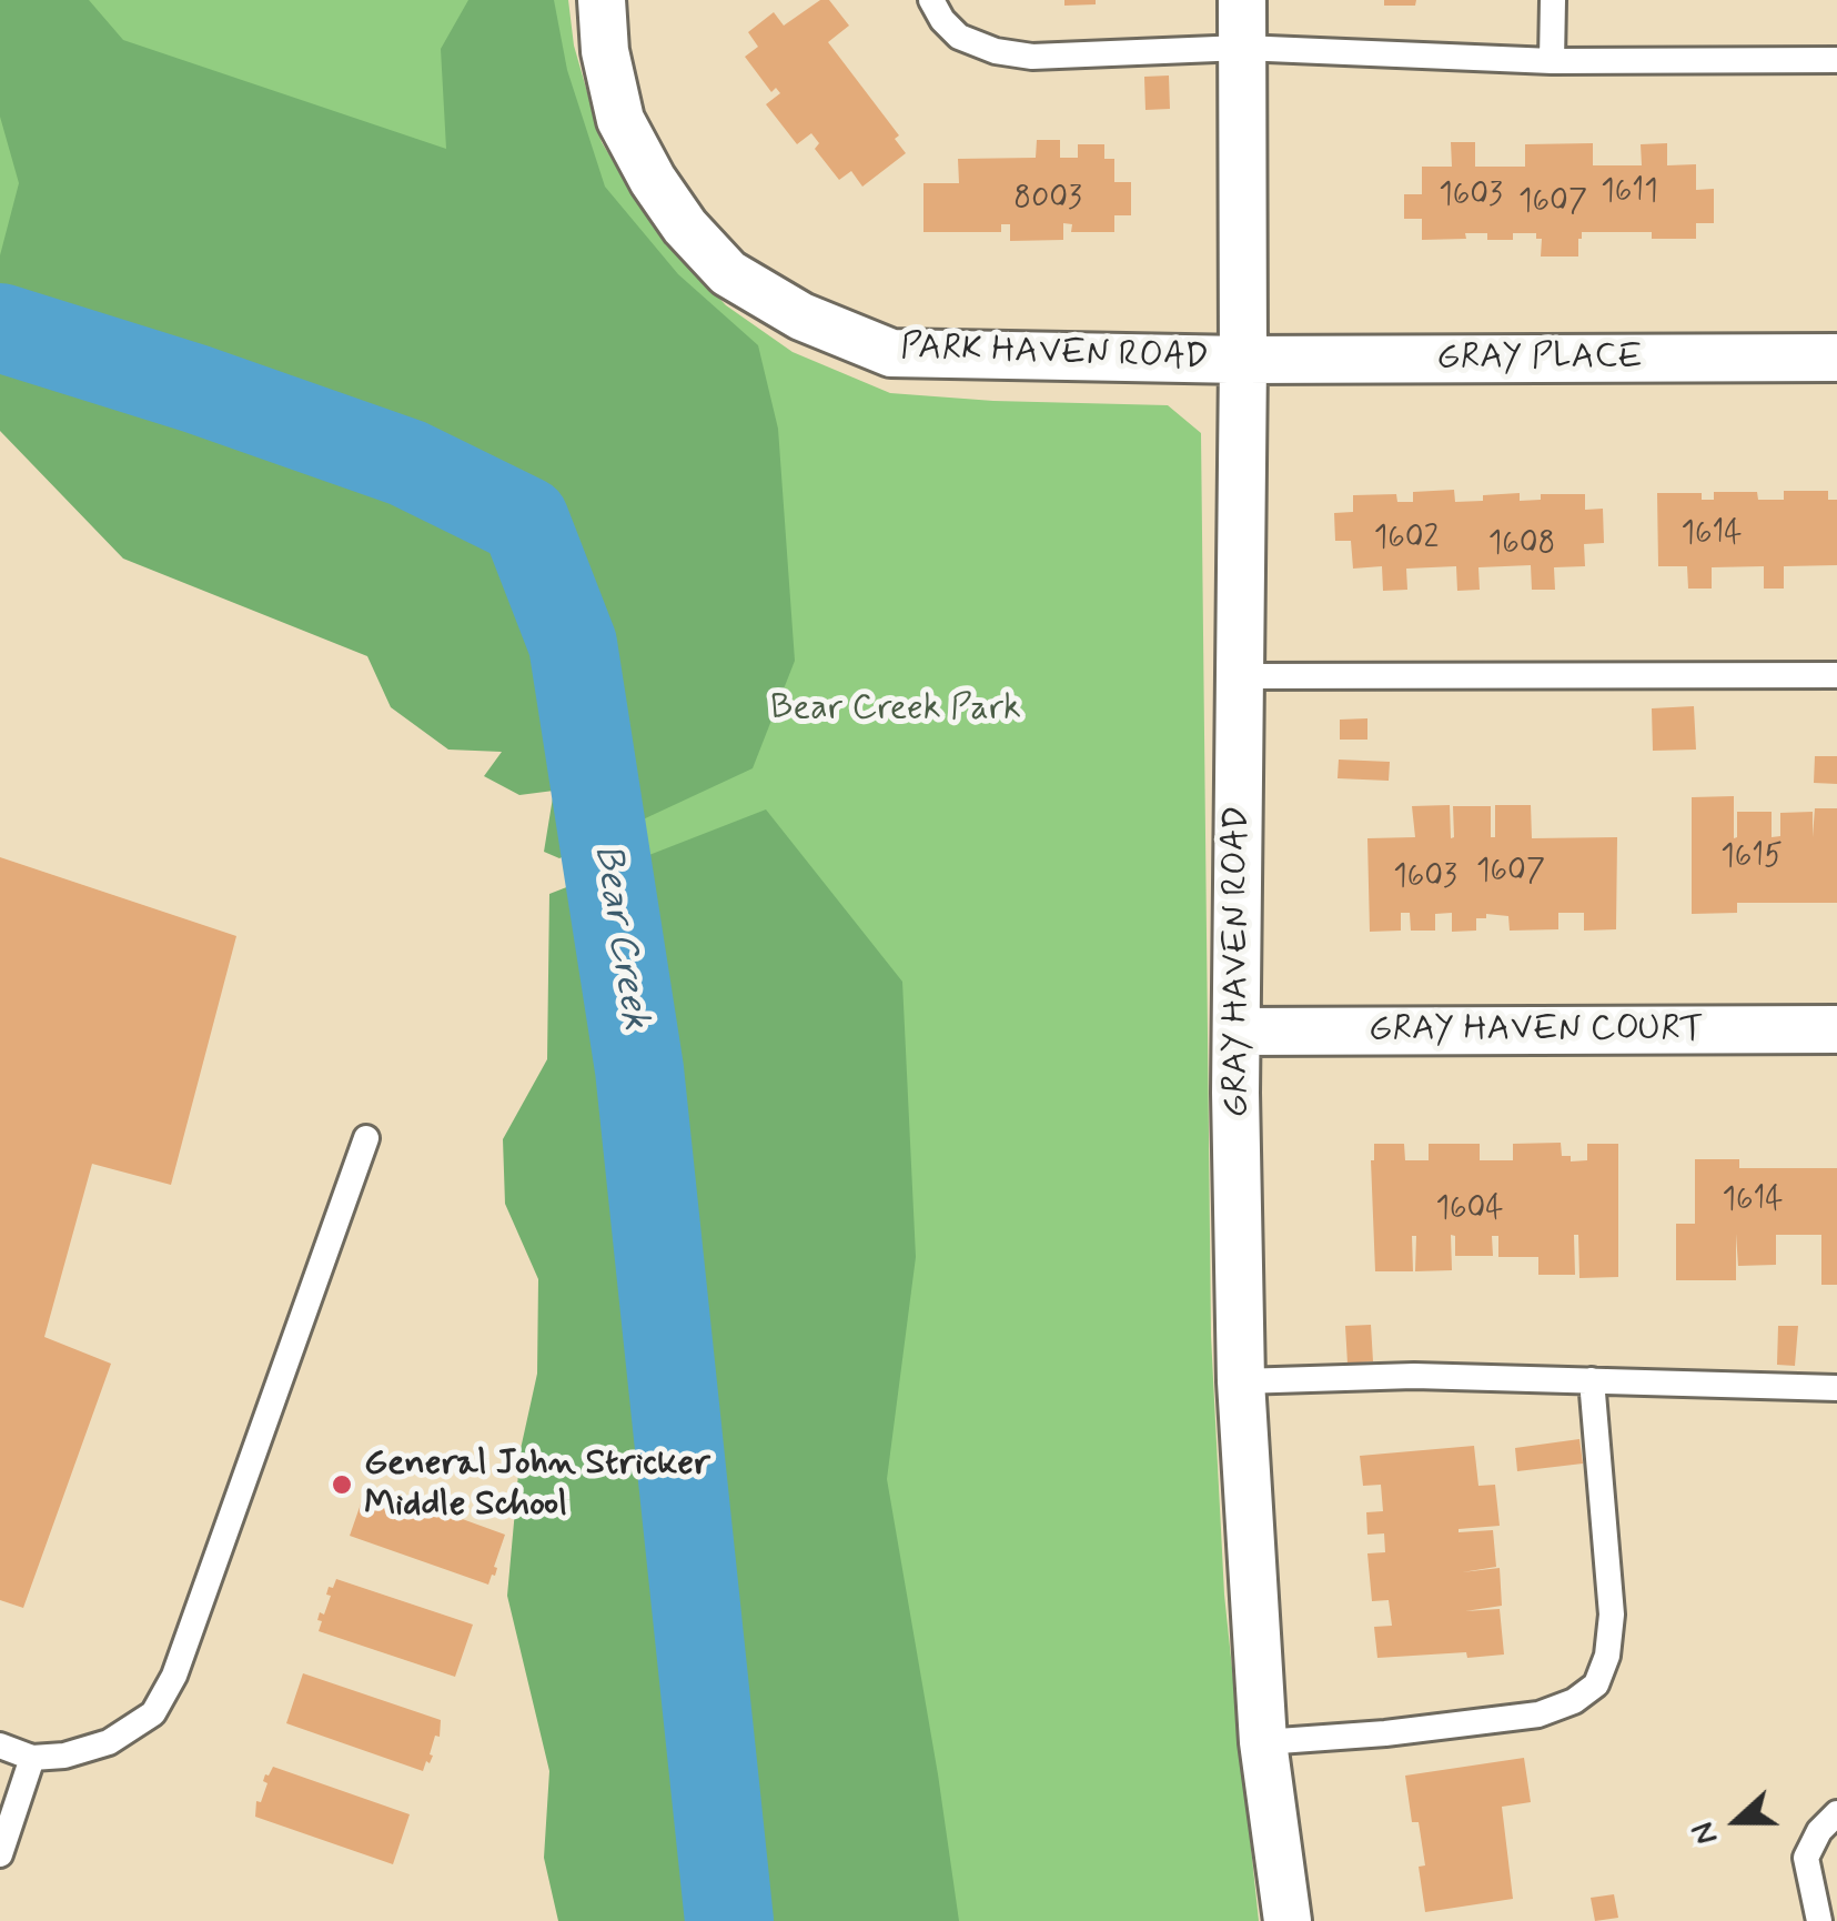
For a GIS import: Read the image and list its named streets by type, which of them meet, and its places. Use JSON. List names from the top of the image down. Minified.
{"streets":{"street":["PARK HAVEN ROAD","GRAY PLACE","GRAY HAVEN ROAD","GRAY HAVEN COURT"]},"crossings":[["PARK HAVEN ROAD","GRAY PLACE"],["PARK HAVEN ROAD","GRAY HAVEN ROAD"],["GRAY PLACE","GRAY HAVEN ROAD"],["GRAY HAVEN ROAD","GRAY HAVEN COURT"]],"water":["Bear Creek"],"parks":["Bear Creek Park"],"places":["General John Stricker Middle School"],"house_numbers":["1611","1603","8003","1607","1614","1602","1608","1615","1607","1603","1614","1604"],"north":"left"}
